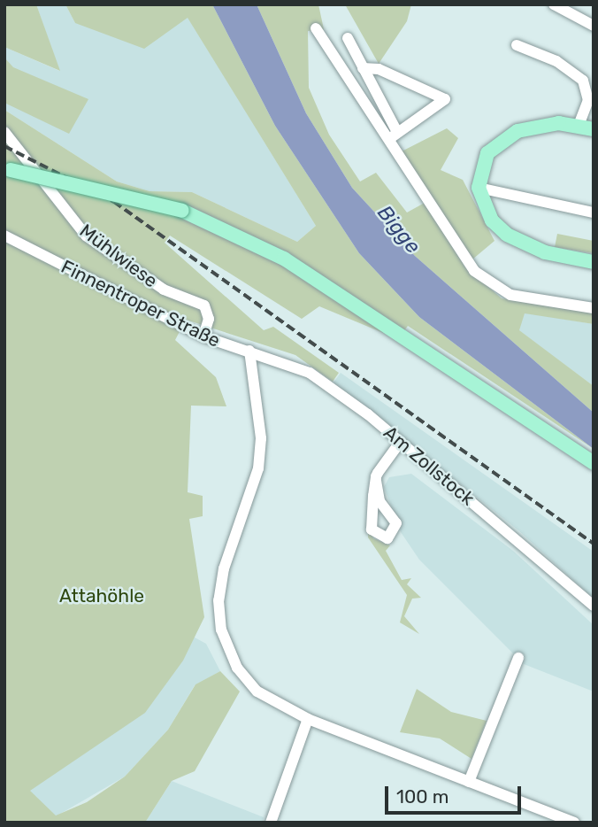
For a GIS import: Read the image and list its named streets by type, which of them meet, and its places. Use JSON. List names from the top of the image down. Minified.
{"streets":{"street":["Mühlwiese","Finnentroper Straße","Am Zollstock"]},"crossings":[["Mühlwiese","Finnentroper Straße"],["Finnentroper Straße","Am Zollstock"]],"water":["Bigge"],"parks":["Attahöhle"],"scale_bar":"100 m"}
